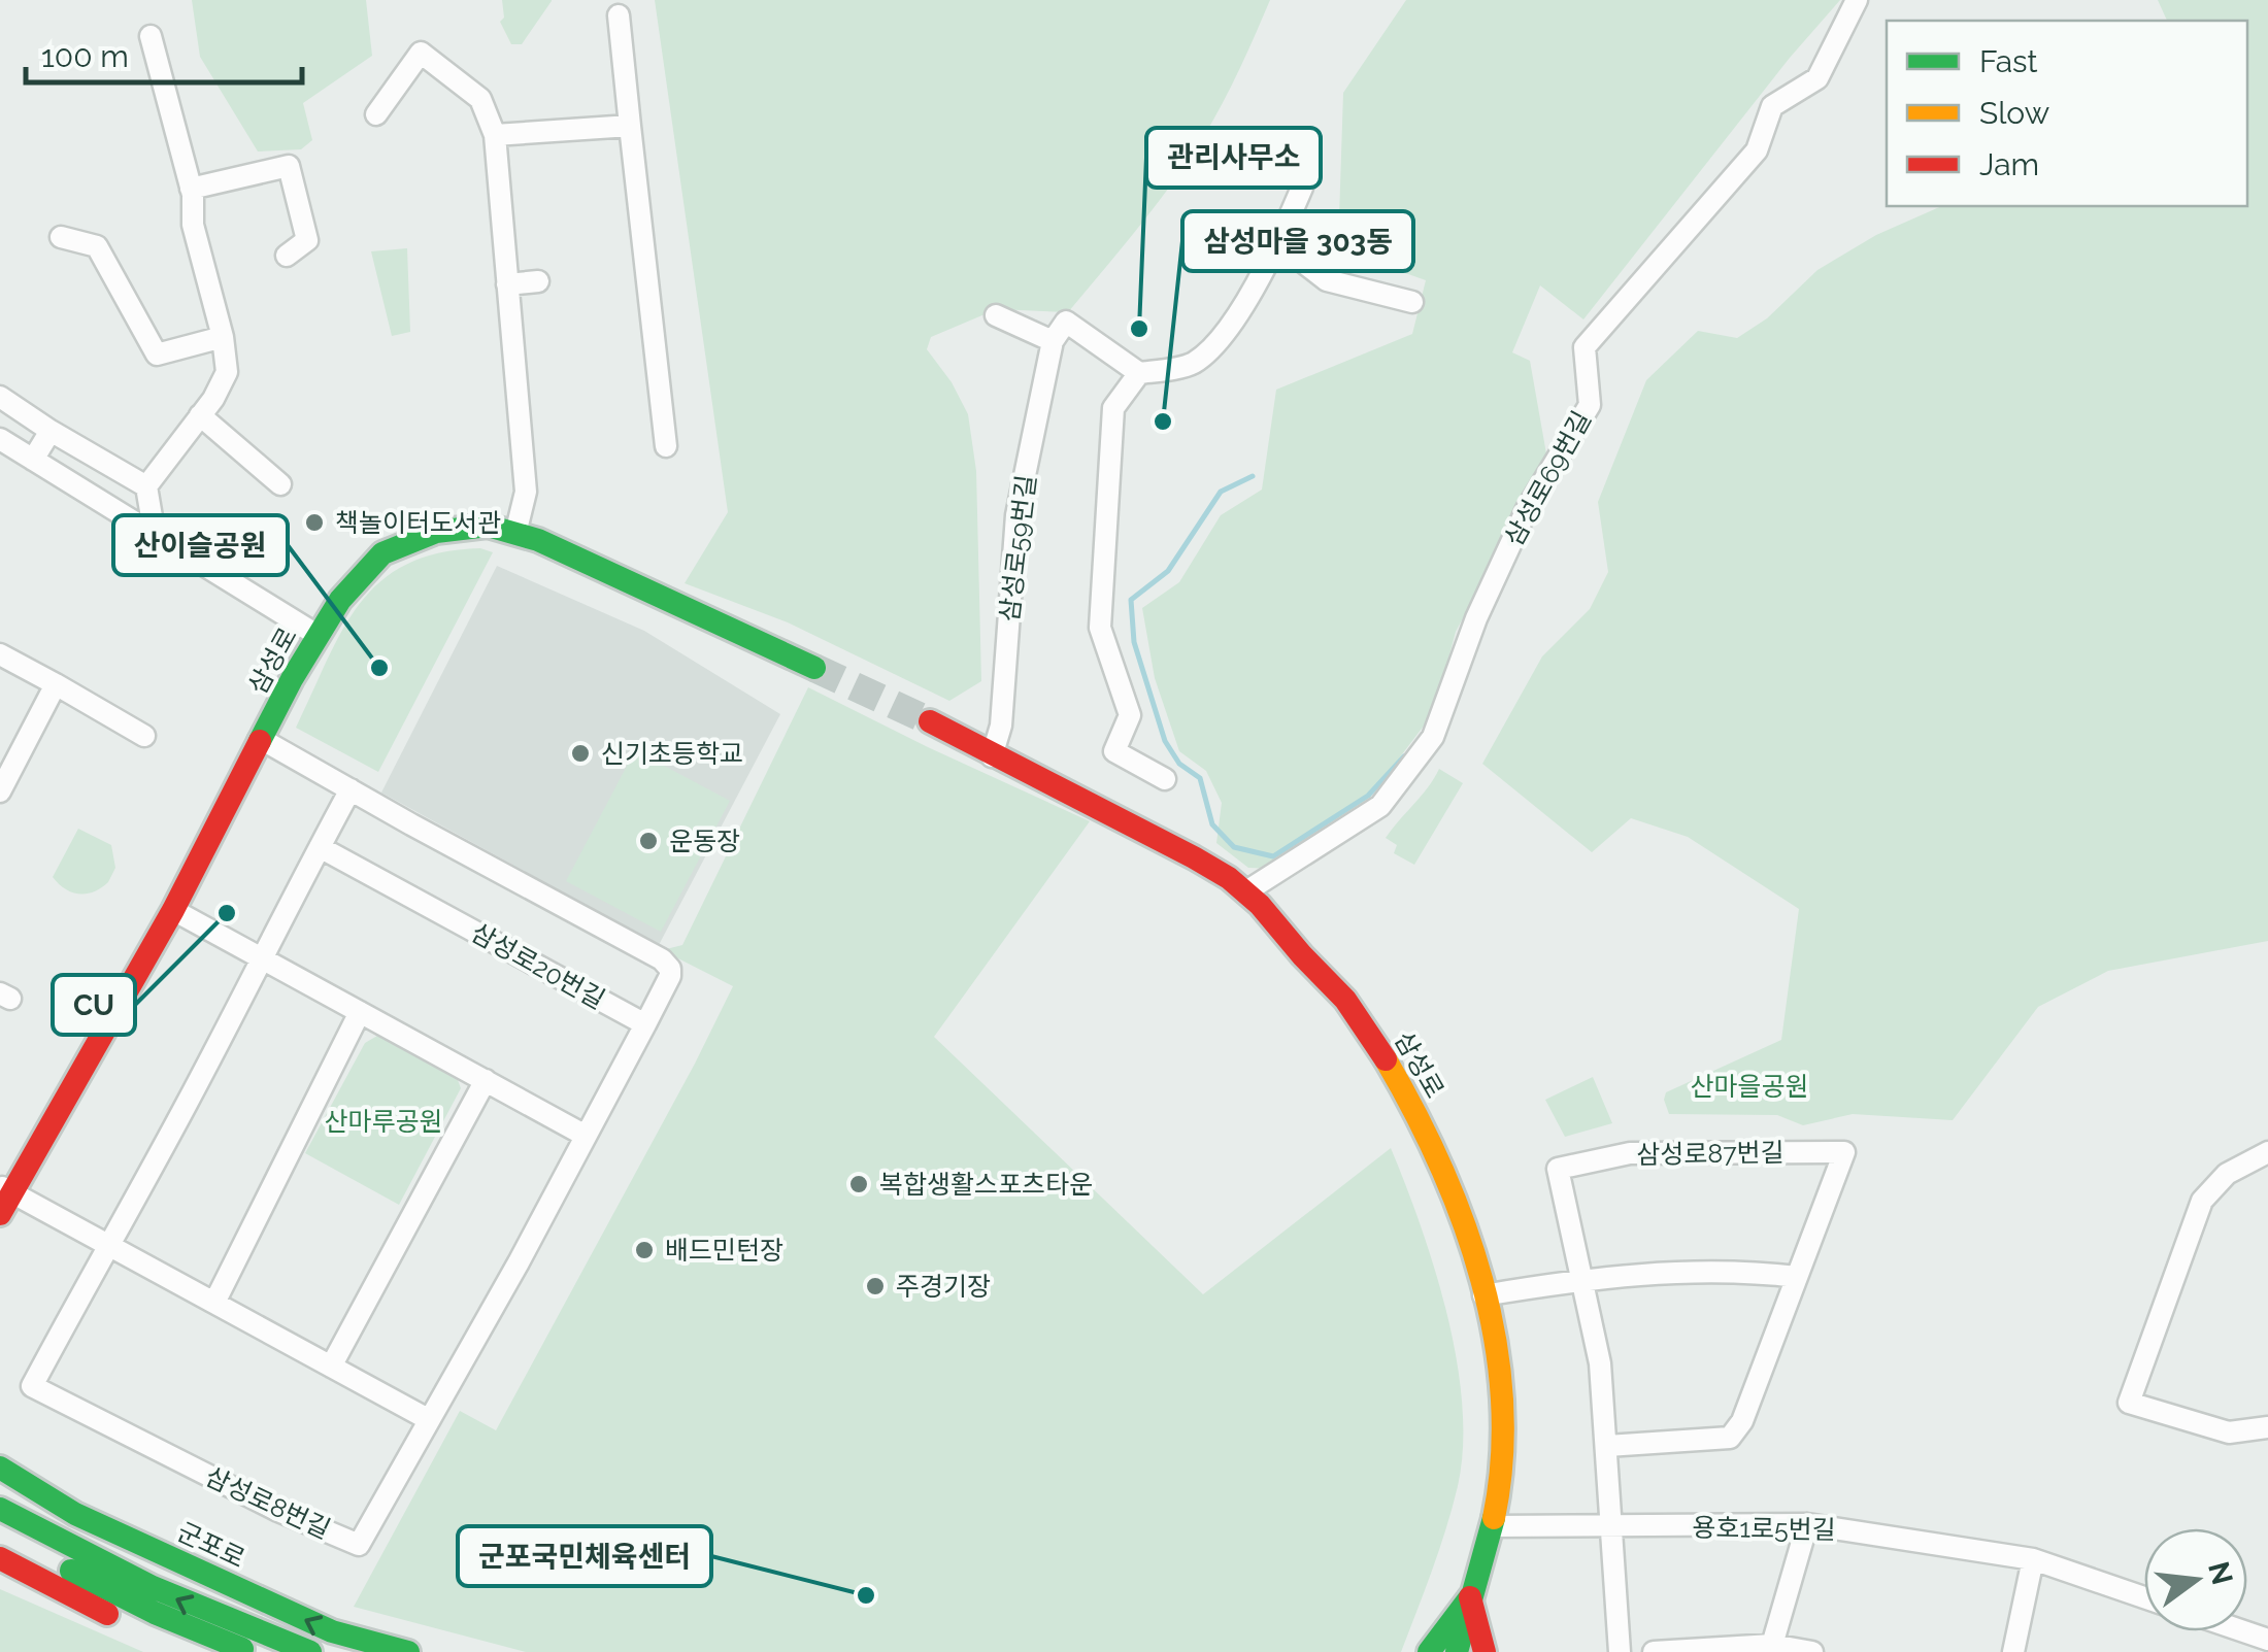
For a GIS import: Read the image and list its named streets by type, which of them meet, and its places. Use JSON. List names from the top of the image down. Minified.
{"streets":{"street":["삼성로69번길","삼성로59번길","삼성로","삼성로20번길","삼성로87번길","삼성로8번길","용호1로5번길","군포로"]},"crossings":[["삼성로69번길","삼성로"],["삼성로59번길","삼성로"],["삼성로","용호1로5번길"]],"parks":["산마을공원","산마루공원"],"places":["관리사무소","삼성마을 303동","책놀이터도서관","산이슬공원","신기초등학교","운동장","CU","복합생활스포츠타운","배드민턴장","주경기장","군포국민체육센터"],"legend":["Fast","Slow","Jam"],"scale_bar":"100 m","north":"right"}
